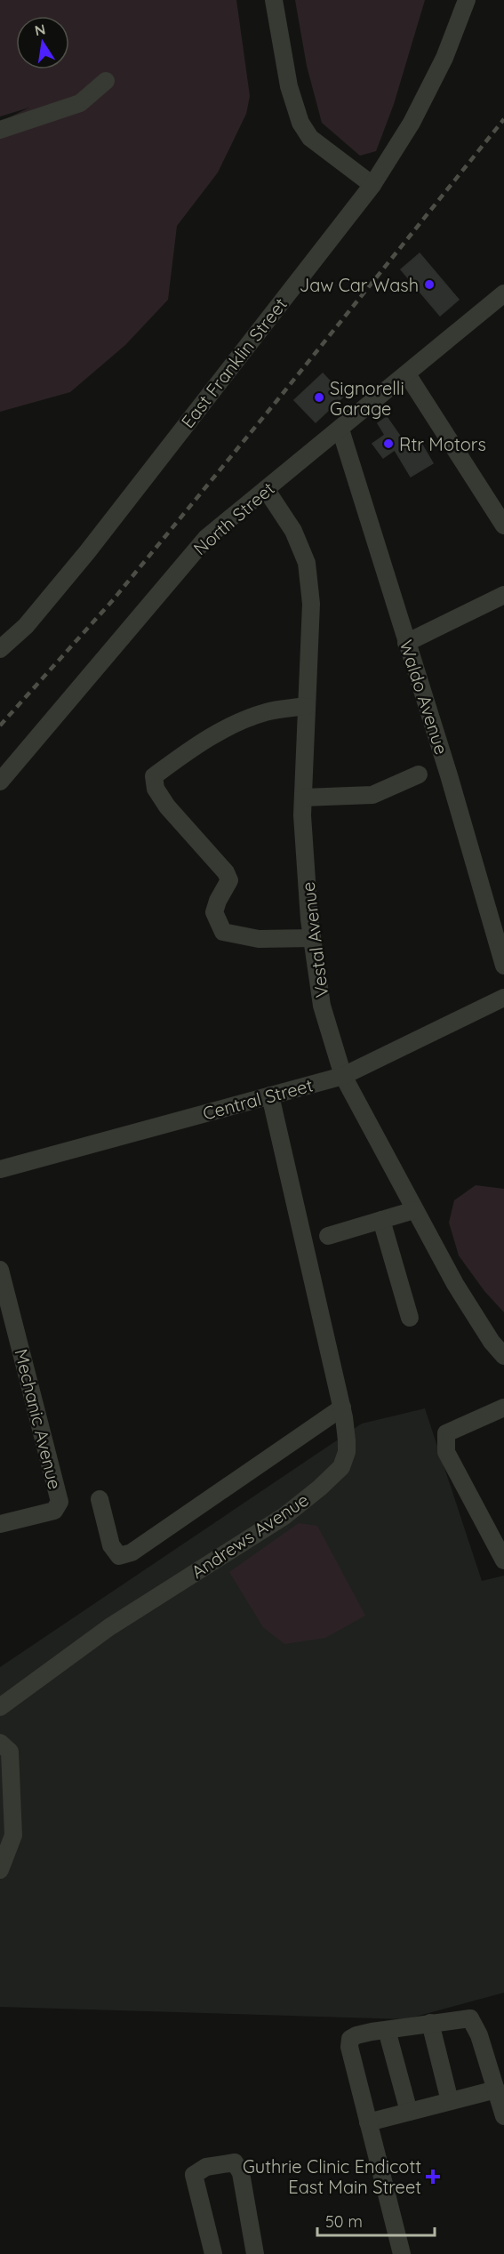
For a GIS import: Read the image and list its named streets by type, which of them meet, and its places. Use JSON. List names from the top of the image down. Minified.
{"streets":{"street":["East Franklin Street","North Street","Waldo Avenue","Vestal Avenue","Central Street","Mechanic Avenue","Andrews Avenue"]},"crossings":[["North Street","Waldo Avenue"],["North Street","Vestal Avenue"],["Vestal Avenue","Central Street"],["Central Street","Andrews Avenue"]],"places":{"other":["Jaw Car Wash","Signorelli Garage","Rtr Motors"],"health":["Guthrie Clinic Endicott East Main Street"]},"scale_bar":"50 m","north":"top"}
